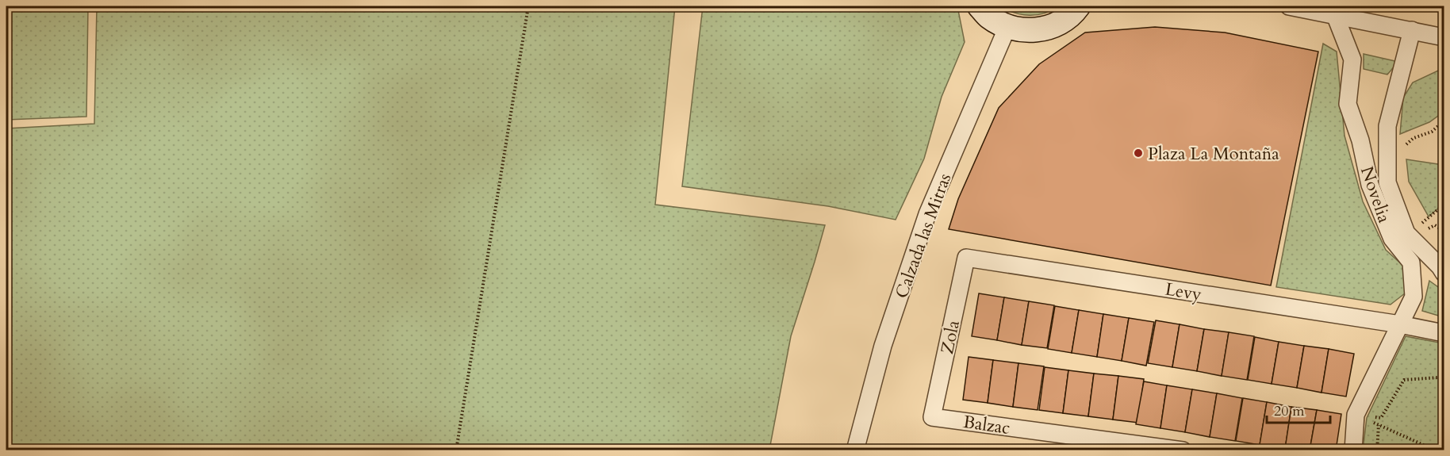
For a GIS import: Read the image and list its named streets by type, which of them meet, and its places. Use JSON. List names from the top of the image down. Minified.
{"streets":{"street":["Novelia","Calzada las Mitras","Levy","Zola","Balzac"]},"crossings":[["Novelia","Levy"],["Levy","Zola"],["Zola","Balzac"]],"places":["Plaza La Montaña"],"scale_bar":"20 m"}
